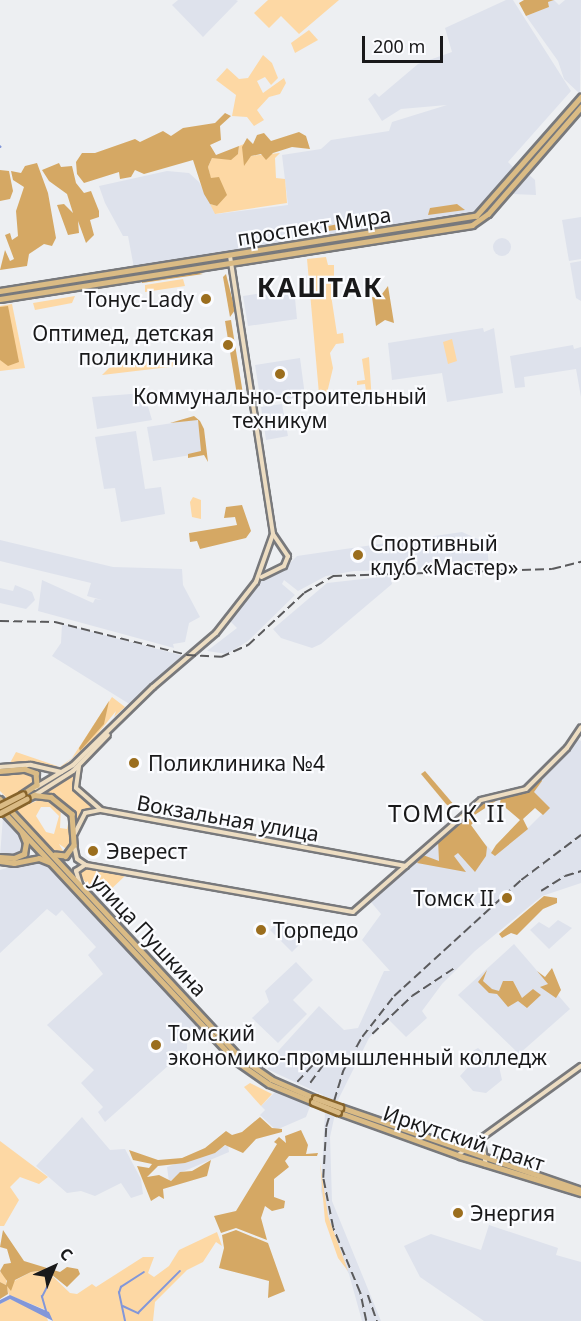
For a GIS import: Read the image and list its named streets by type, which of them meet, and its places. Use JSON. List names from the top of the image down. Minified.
{"streets":{"main road":["проспект Мира","Вокзальная улица","улица Пушкина","Иркутский тракт"]},"districts":["КАШТАК","ТОМСК II"],"places":["Тонус-Lady","Оптимед, детская поликлиника","Коммунально-строительный техникум","Спортивный клуб «Мастер»","Поликлиника №4","Эверест","Томск II","Торпедо","Томский экономико-промышленный колледж","Энергия"],"scale_bar":"200 m","north":"top right"}
